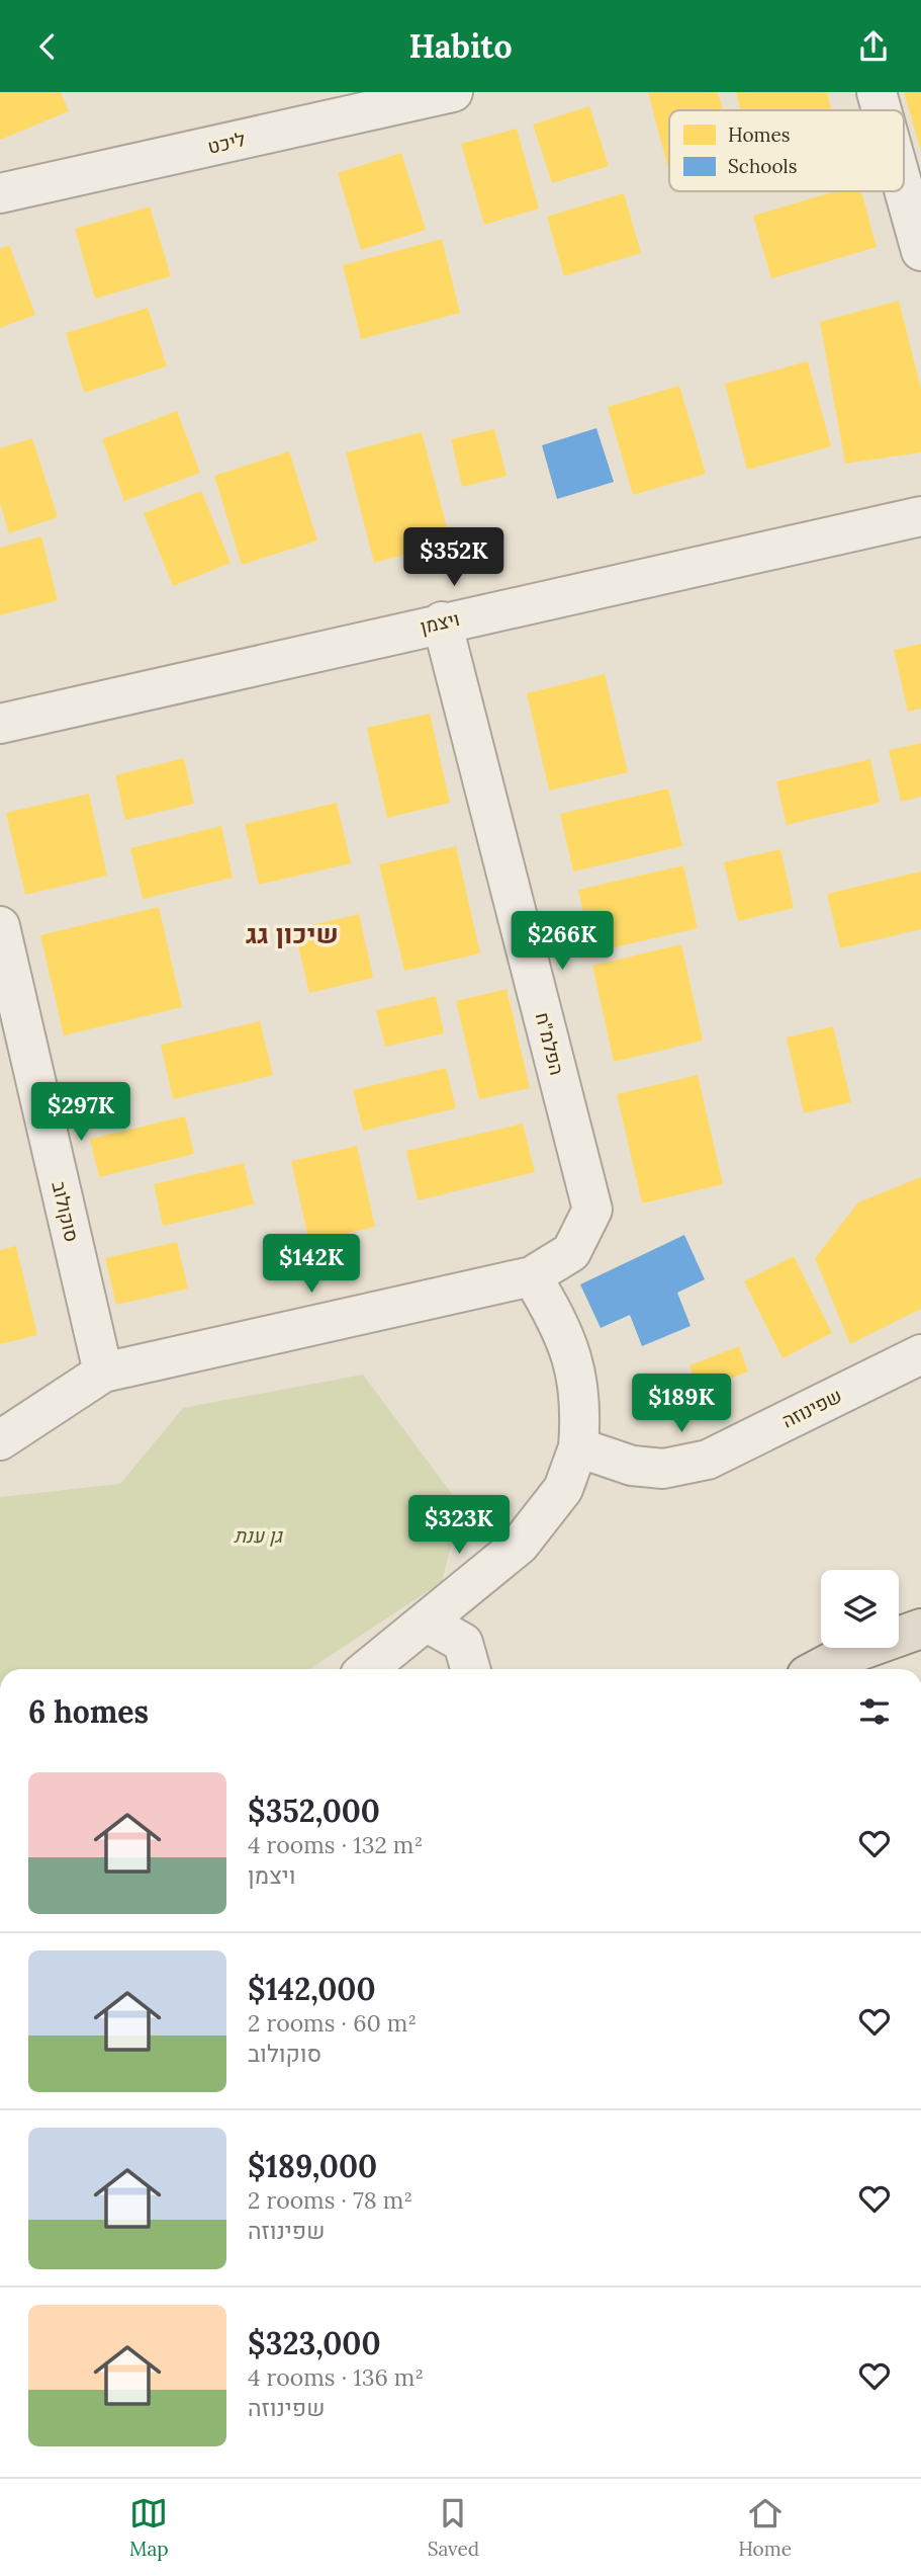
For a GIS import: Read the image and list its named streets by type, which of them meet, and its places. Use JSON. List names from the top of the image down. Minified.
{"streets":{"street":["ליכט","ויצמן","הפלמ\"ח","סוקולוב","שפינוזה"]},"crossings":[["ויצמן","הפלמ\"ח"],["הפלמ\"ח","סוקולוב"]],"districts":["שיכון גג"],"parks":["גן ענת"],"legend":["Homes","Schools"],"page":{"header":"Habito","price":["$352K","$266K","$297K","$142K","$189K","$323K"],"heading":"6 homes","list":[{"name":"$352,000","note":"4 rooms · 132 m² · ויצמן"},{"name":"$142,000","note":"2 rooms · 60 m² · סוקולוב"},{"name":"$189,000","note":"2 rooms · 78 m² · שפינוזה"},{"name":"$323,000","note":"4 rooms · 136 m² · שפינוזה"}],"tabs":["Map","Saved","Home"]}}
